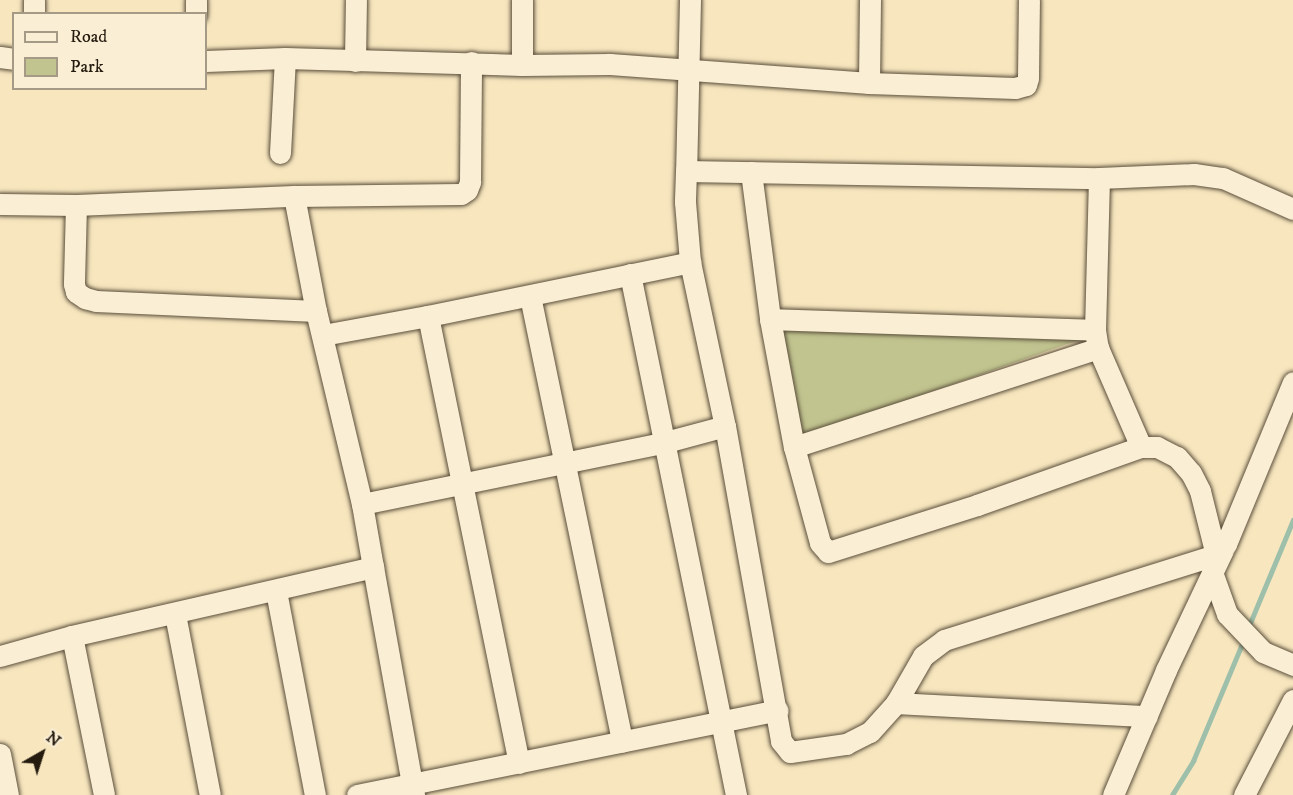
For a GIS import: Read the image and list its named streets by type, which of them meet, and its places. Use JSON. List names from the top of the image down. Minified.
{"legend":["Road","Park"],"north":"top right"}
